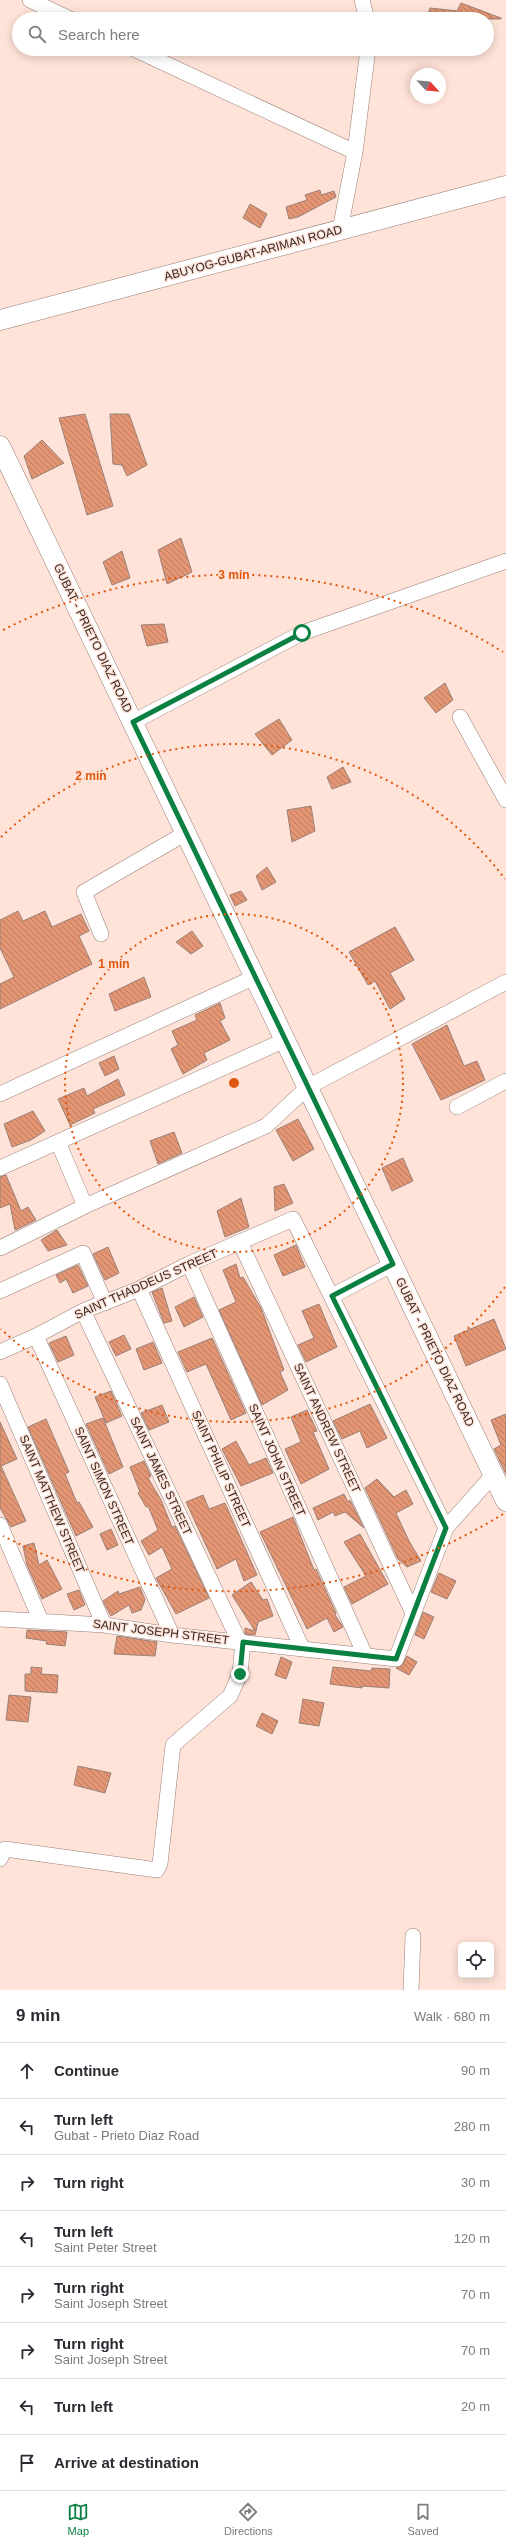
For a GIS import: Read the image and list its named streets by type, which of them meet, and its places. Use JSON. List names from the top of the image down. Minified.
{"streets":{"main road":["ABUYOG-GUBAT-ARIMAN ROAD","GUBAT - PRIETO DIAZ ROAD"],"street":["SAINT THADDEUS STREET","SAINT ANDREW STREET","SAINT JOHN STREET","SAINT PHILIP STREET","SAINT JAMES STREET","SAINT SIMON STREET","SAINT MATTHEW STREET","SAINT JOSEPH STREET"]},"crossings":[["GUBAT - PRIETO DIAZ ROAD","SAINT JOSEPH STREET"],["SAINT THADDEUS STREET","SAINT ANDREW STREET"],["SAINT THADDEUS STREET","SAINT JOHN STREET"],["SAINT THADDEUS STREET","SAINT PHILIP STREET"],["SAINT THADDEUS STREET","SAINT JAMES STREET"],["SAINT THADDEUS STREET","SAINT SIMON STREET"],["SAINT ANDREW STREET","SAINT JOSEPH STREET"],["SAINT JOHN STREET","SAINT JOSEPH STREET"],["SAINT PHILIP STREET","SAINT JOSEPH STREET"],["SAINT JAMES STREET","SAINT JOSEPH STREET"],["SAINT SIMON STREET","SAINT JOSEPH STREET"],["SAINT MATTHEW STREET","SAINT JOSEPH STREET"]],"north":"bottom right","page":{"search":"Search here","heading":["9 min","Walk · 680 m"],"list":[["Continue","90 m"],["Turn left","Gubat - Prieto Diaz Road","280 m"],["Turn right","30 m"],["Turn left","Saint Peter Street","120 m"],["Turn right","Saint Joseph Street","70 m"],["Turn right","Saint Joseph Street","70 m"],["Turn left","20 m"],"Arrive at destination"],"nav":["Map","Directions","Saved"]},"rings":["3 min","2 min","1 min"]}
